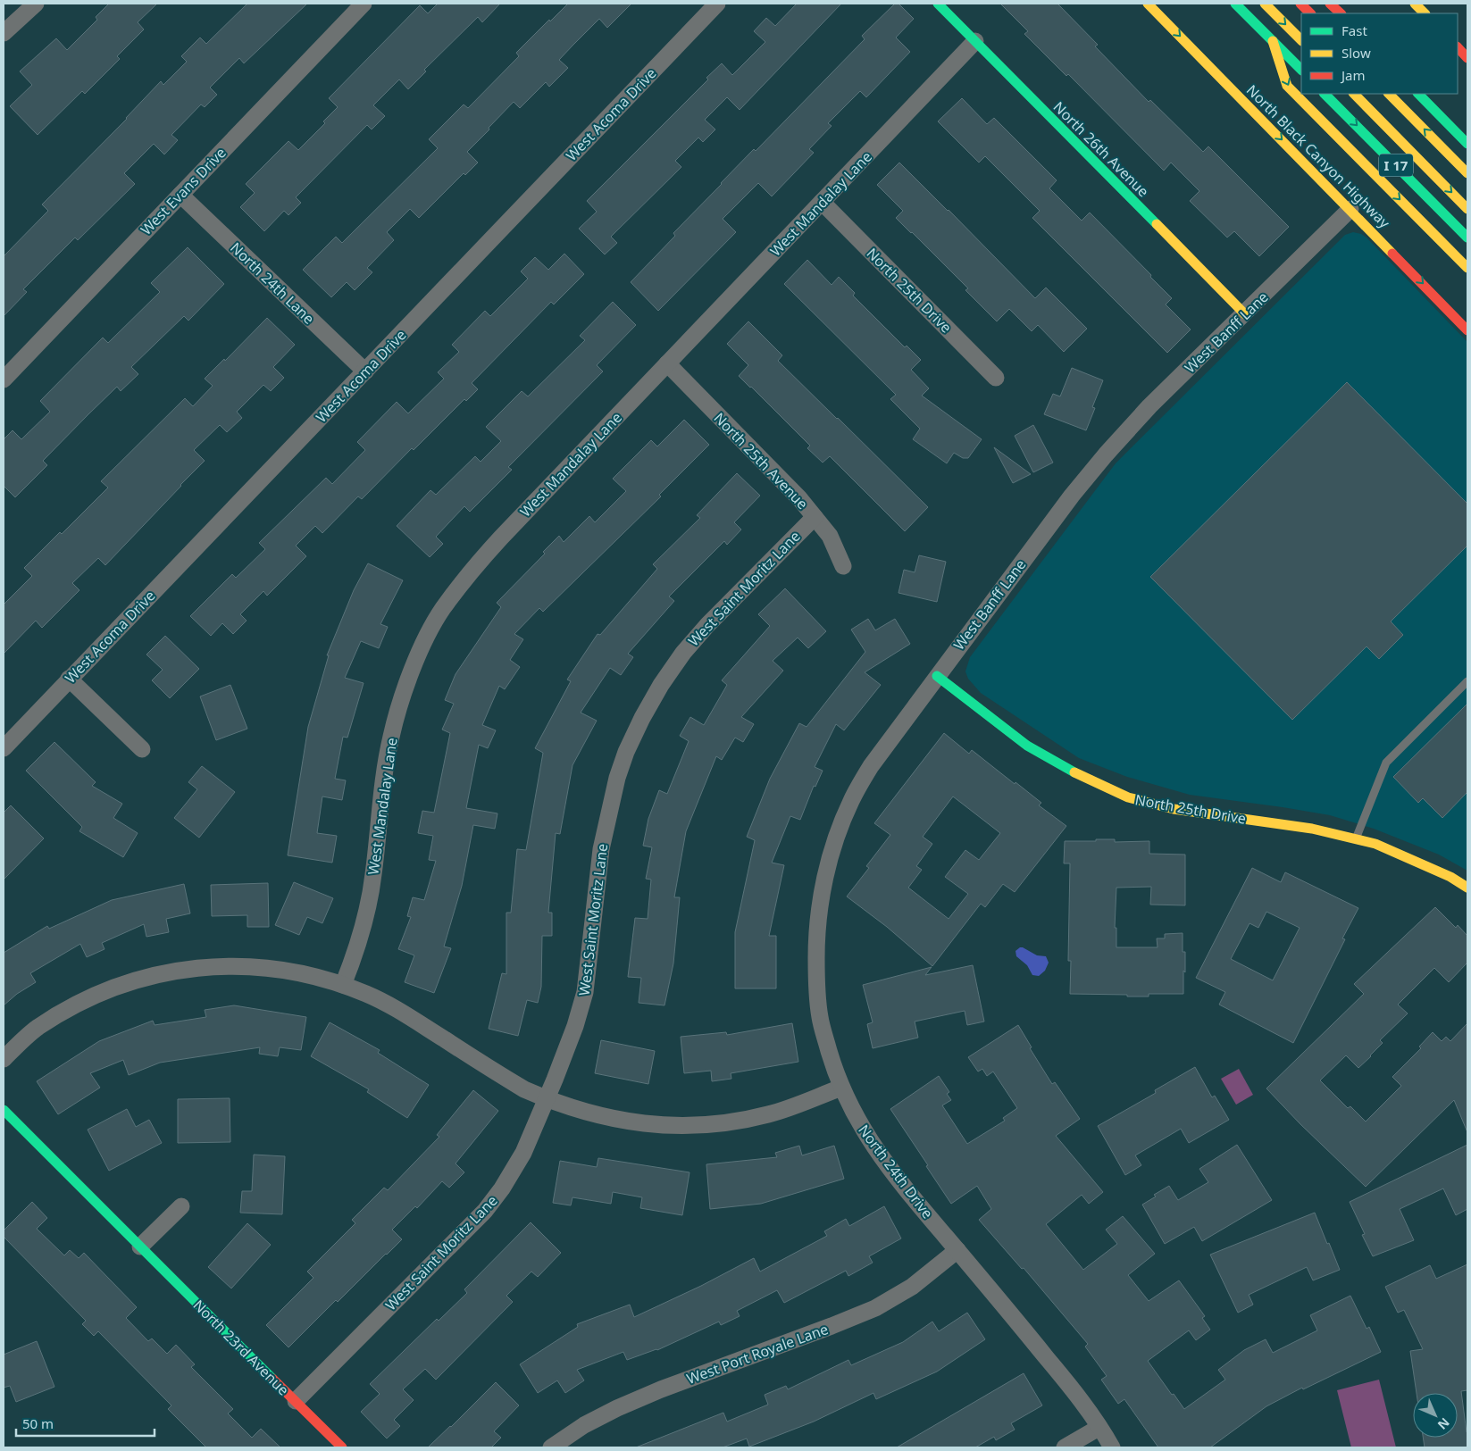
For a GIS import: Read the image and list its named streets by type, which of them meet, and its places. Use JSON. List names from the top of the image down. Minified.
{"streets":{"main road":["North 26th Avenue","North Black Canyon Highway","I 17","North 25th Drive","North 23rd Avenue"],"street":["West Acoma Drive","West Evans Drive","West Mandalay Lane","North 24th Lane","West Banff Lane","North 25th Avenue","West Saint Moritz Lane","North 24th Drive","West Port Royale Lane"]},"crossings":[["West Acoma Drive","North 24th Lane"],["North 26th Avenue","West Mandalay Lane"],["North 26th Avenue","West Banff Lane"],["North Black Canyon Highway","West Banff Lane"],["West Evans Drive","North 24th Lane"],["West Mandalay Lane","North 25th Drive"],["West Mandalay Lane","North 25th Avenue"],["North 25th Drive","West Banff Lane"],["West Banff Lane","North 24th Drive"],["North 25th Avenue","West Saint Moritz Lane"],["West Saint Moritz Lane","North 23rd Avenue"],["North 24th Drive","West Port Royale Lane"]],"legend":["Fast","Slow","Jam"],"scale_bar":"50 m","north":"bottom right"}
